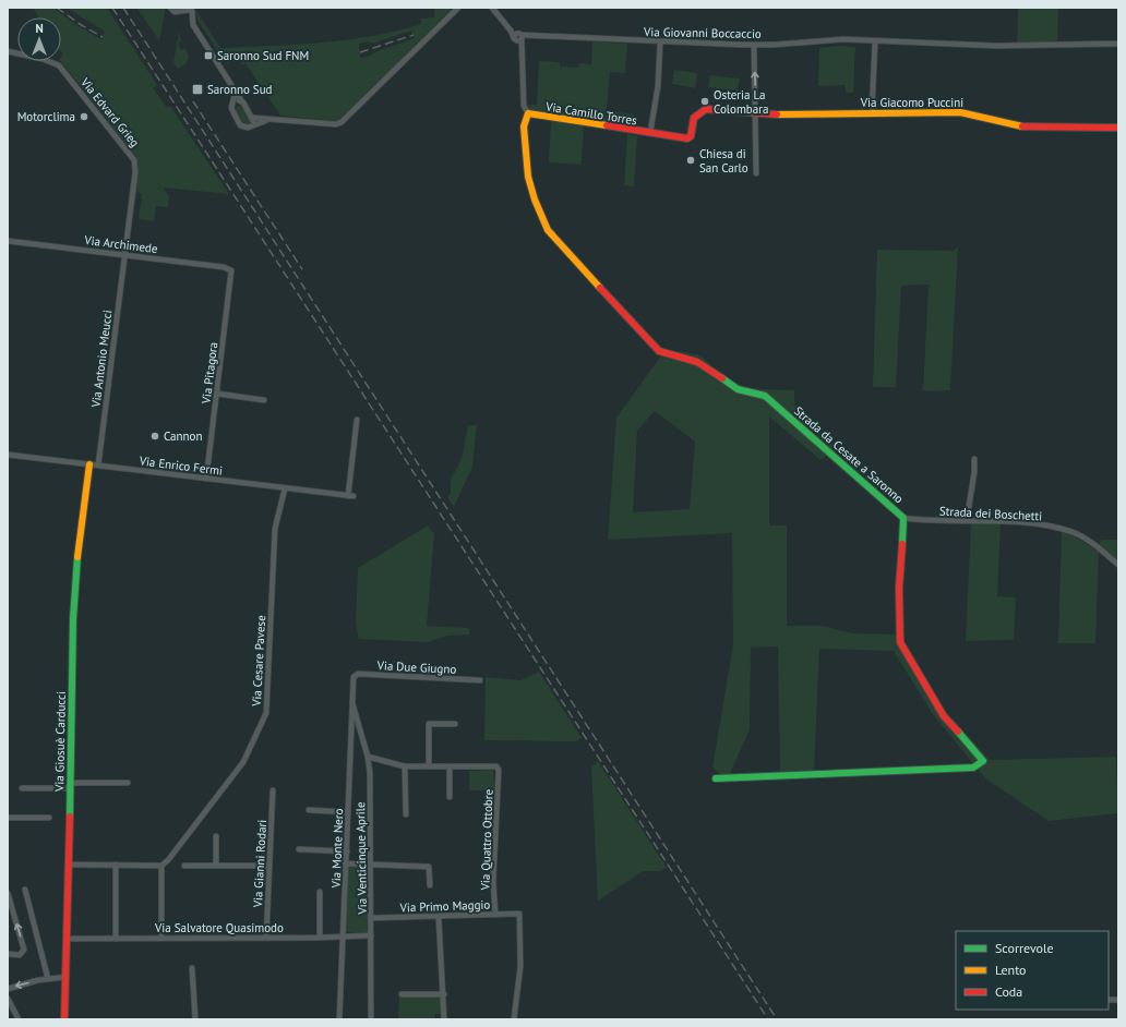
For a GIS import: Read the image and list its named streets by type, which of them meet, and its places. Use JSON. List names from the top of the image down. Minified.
{"streets":{"street":["Via Giovanni Boccaccio","Via Giacomo Puccini","Via Edvard Grieg","Via Camillo Torres","Via Archimede","Via Antonio Meucci","Via Pitagora","Strada da Cesate a Saronno","Via Enrico Fermi","Strada dei Boschetti","Via Cesare Pavese","Via Due Giugno","Via Giosuè Carducci","Via Quattro Ottobre","Via Monte Nero","Via Venticinque Aprile","Via Gianni Rodari","Via Primo Maggio","Via Salvatore Quasimodo"]},"crossings":[["Via Giacomo Puccini","Via Camillo Torres"],["Via Edvard Grieg","Via Archimede"],["Via Edvard Grieg","Via Antonio Meucci"],["Via Camillo Torres","Strada da Cesate a Saronno"],["Via Archimede","Via Antonio Meucci"],["Via Archimede","Via Pitagora"],["Via Antonio Meucci","Via Enrico Fermi"],["Via Pitagora","Via Enrico Fermi"],["Strada da Cesate a Saronno","Strada dei Boschetti"],["Via Enrico Fermi","Via Cesare Pavese"],["Via Enrico Fermi","Via Giosuè Carducci"],["Via Due Giugno","Via Monte Nero"],["Via Giosuè Carducci","Via Salvatore Quasimodo"],["Via Quattro Ottobre","Via Primo Maggio"],["Via Monte Nero","Via Venticinque Aprile"],["Via Monte Nero","Via Salvatore Quasimodo"],["Via Venticinque Aprile","Via Primo Maggio"],["Via Venticinque Aprile","Via Salvatore Quasimodo"],["Via Gianni Rodari","Via Salvatore Quasimodo"]],"places":{"transit":["Saronno Sud FNM","Saronno Sud"],"other":["Osteria La Colombara","Motorclima","Chiesa di San Carlo","Cannon"]},"legend":["Scorrevole","Lento","Coda"],"north":"top"}
